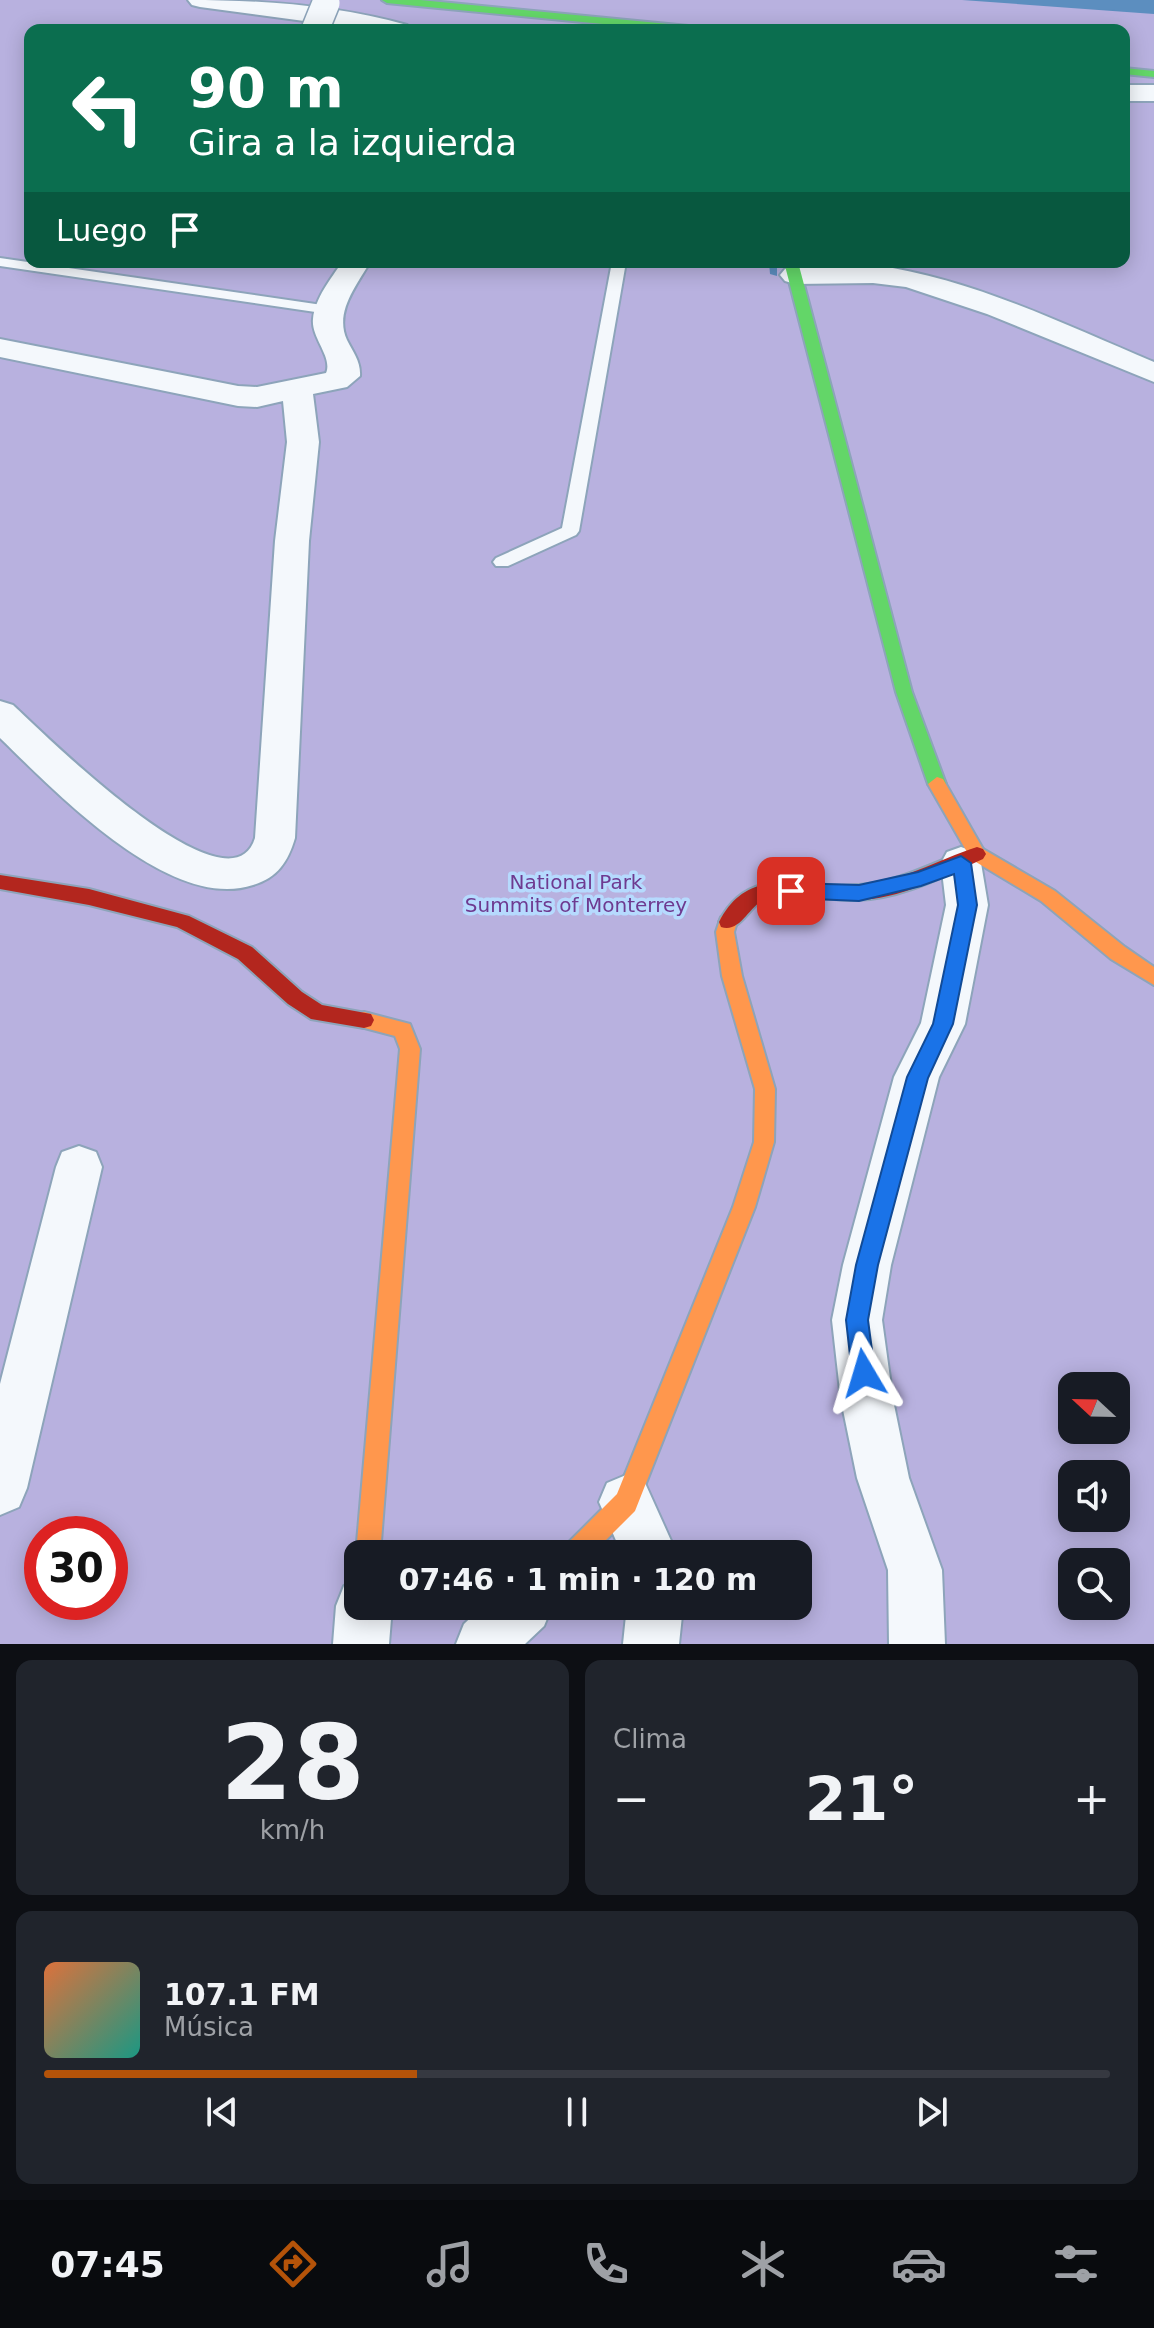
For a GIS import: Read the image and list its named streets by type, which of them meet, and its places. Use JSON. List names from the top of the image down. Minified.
{"parks":["National Park Summits of Monterrey"],"north":"left","page":{"turn":["90 m","Gira a la izquierda"],"then":"Luego","limit":"30","trip":"07:46 · 1 min · 120 m","tile":[["28","km/h"],"Clima"],"heat":["−","21°","+"],"song":["107.1 FM","Música"],"tabs":"07:45"}}
